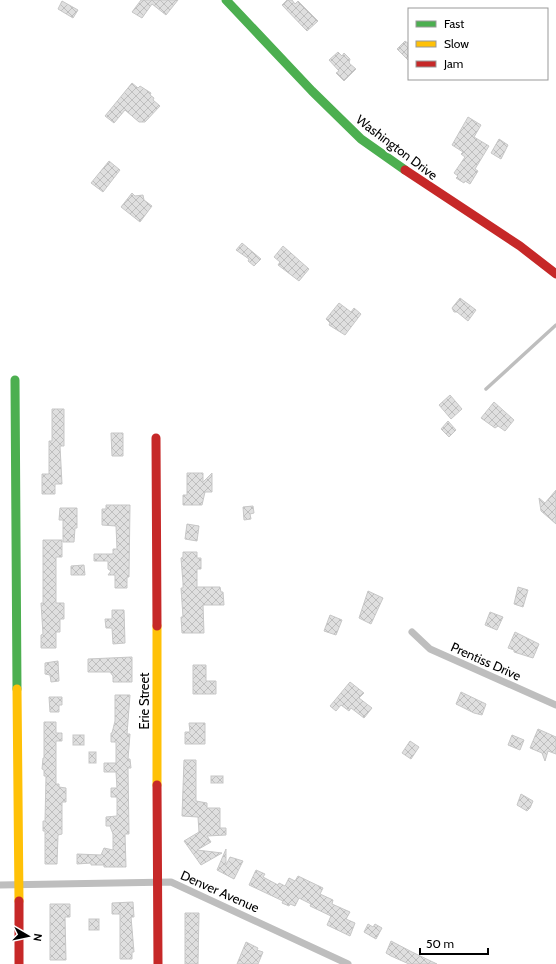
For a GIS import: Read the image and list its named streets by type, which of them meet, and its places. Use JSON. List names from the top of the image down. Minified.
{"streets":{"street":["Washington Drive","Prentiss Drive","Erie Street","Denver Avenue"]},"crossings":[["Erie Street","Denver Avenue"]],"legend":["Fast","Slow","Jam"],"scale_bar":"50 m","north":"right"}
